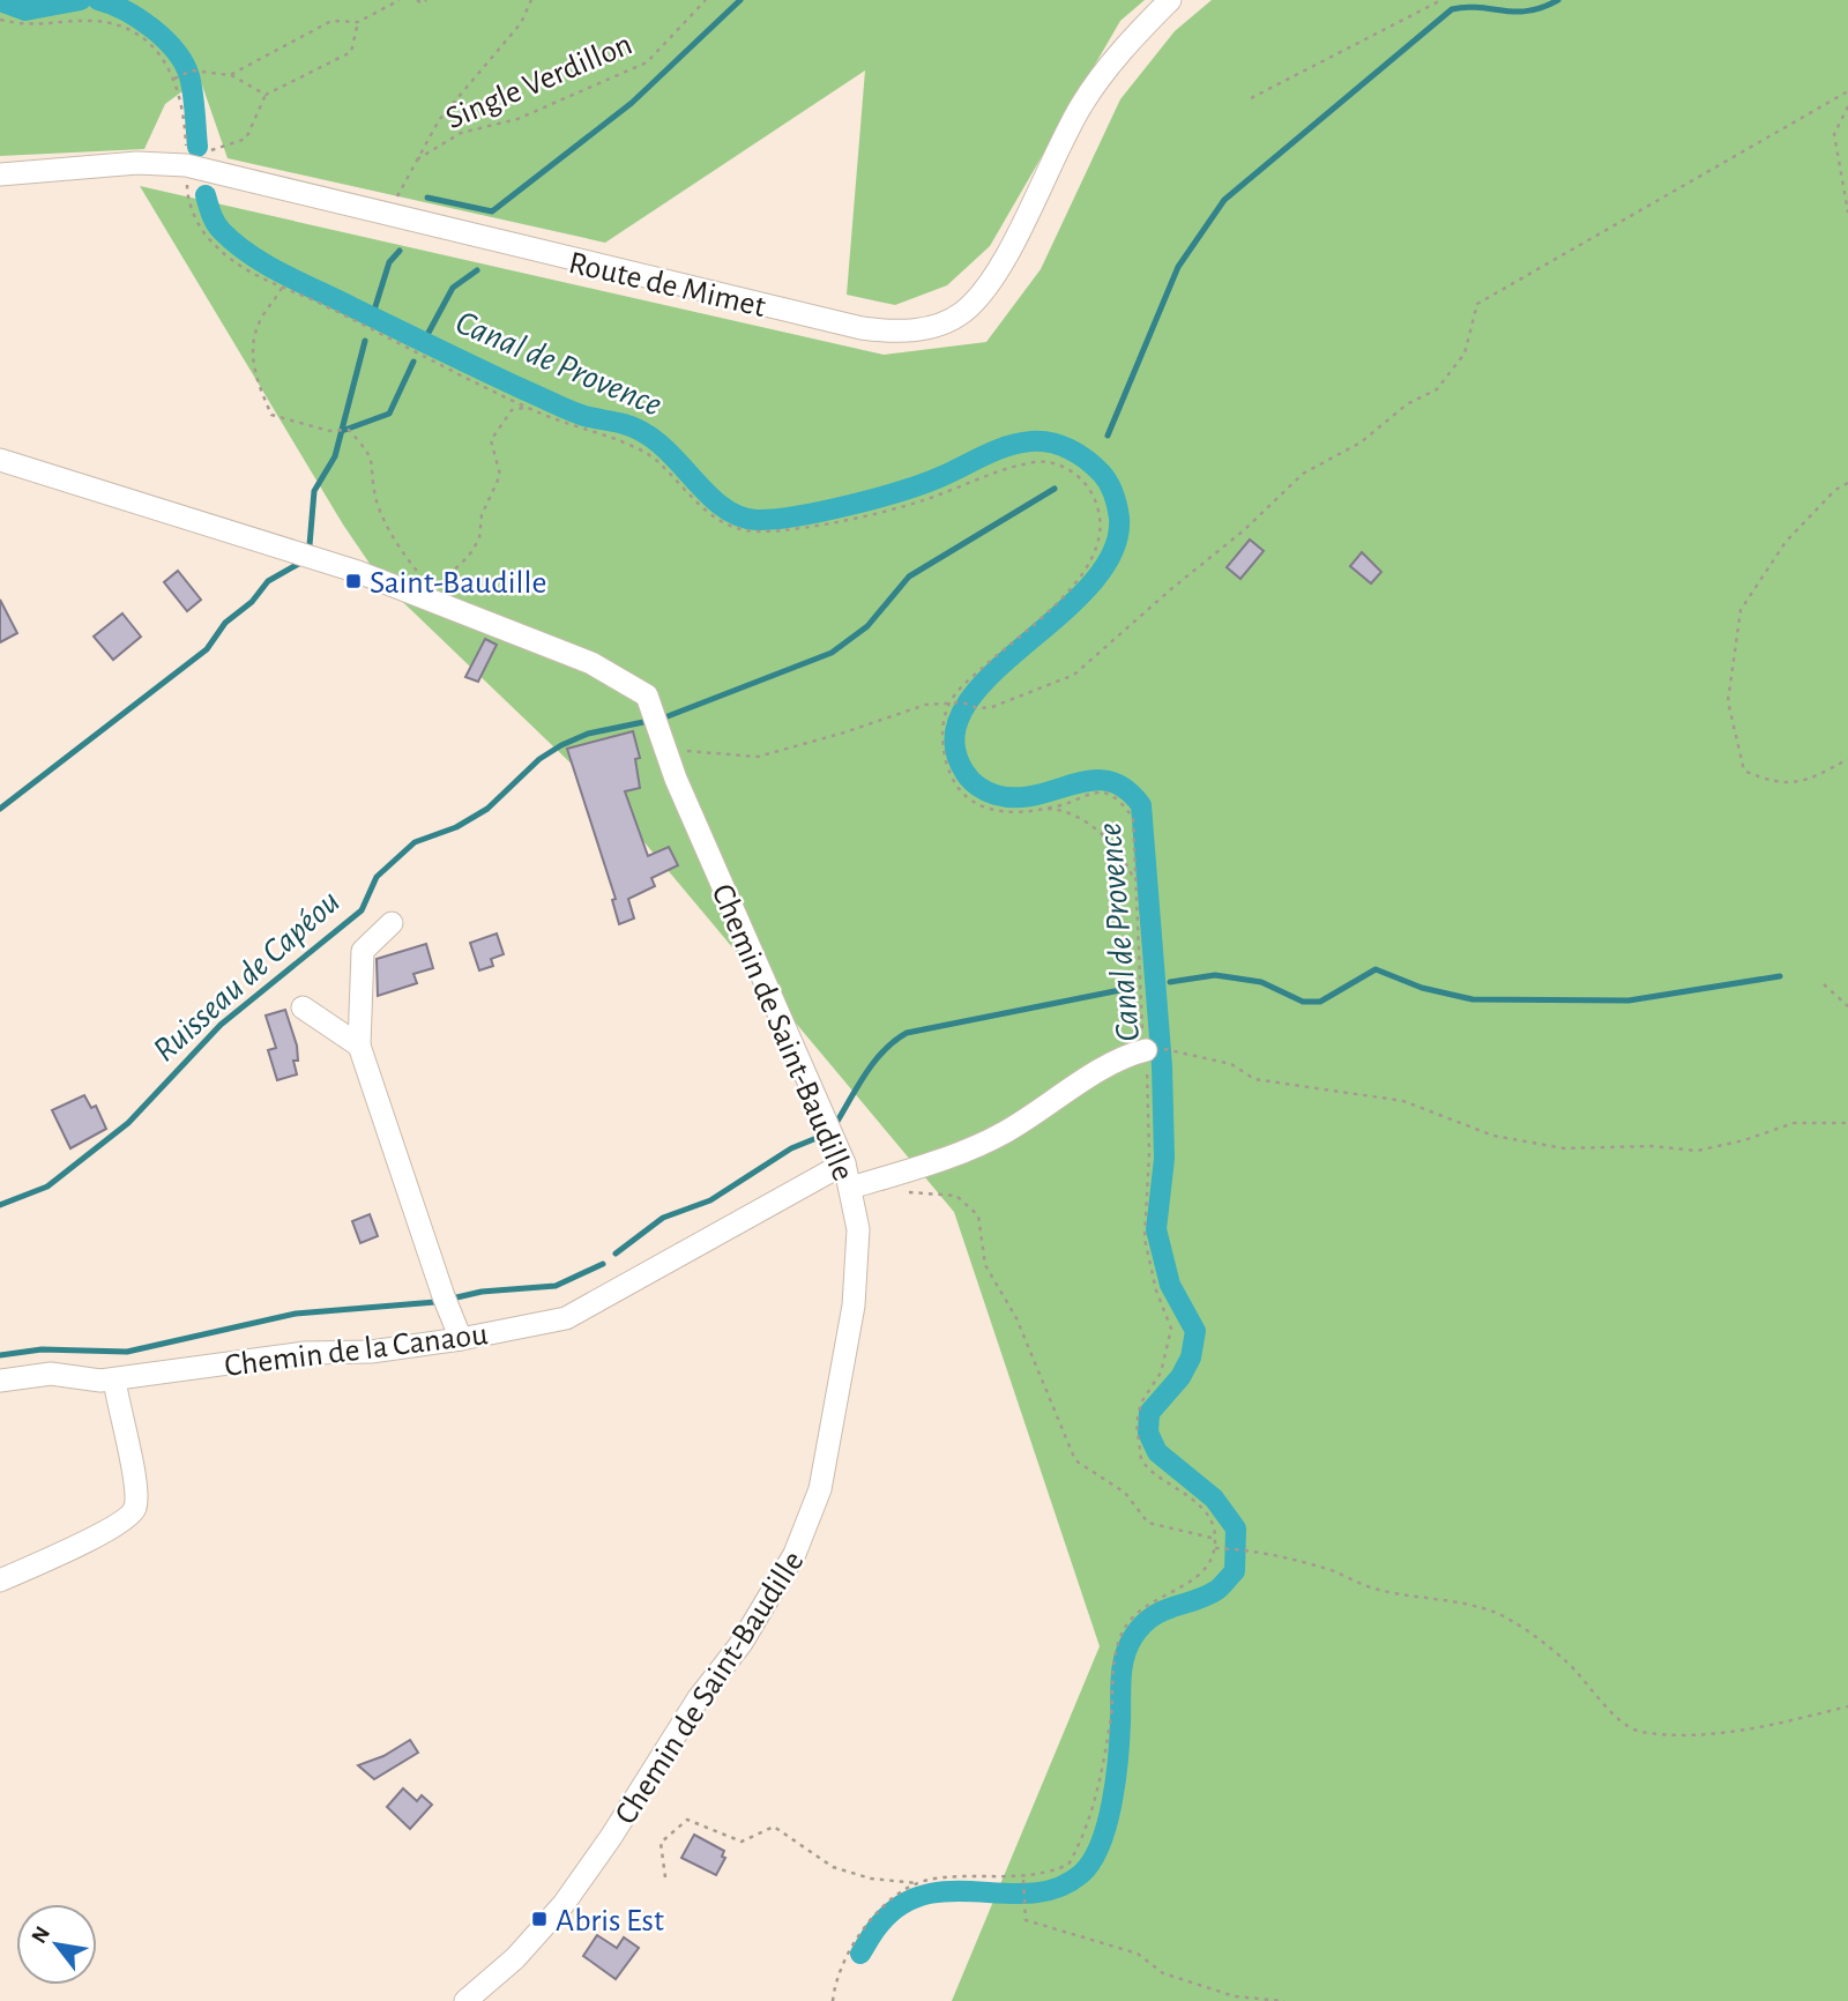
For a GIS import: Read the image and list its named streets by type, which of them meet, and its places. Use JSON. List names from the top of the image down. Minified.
{"streets":{"street":["Route de Mimet","Chemin de Saint-Baudille","Chemin de la Canaou"],"path":["Single Verdillon"]},"crossings":[["Chemin de Saint-Baudille","Chemin de la Canaou"]],"water":["Canal de Provence","Ruisseau de Capéou"],"places":{"transit":["Saint-Baudille","Abris Est"]},"north":"top left"}
